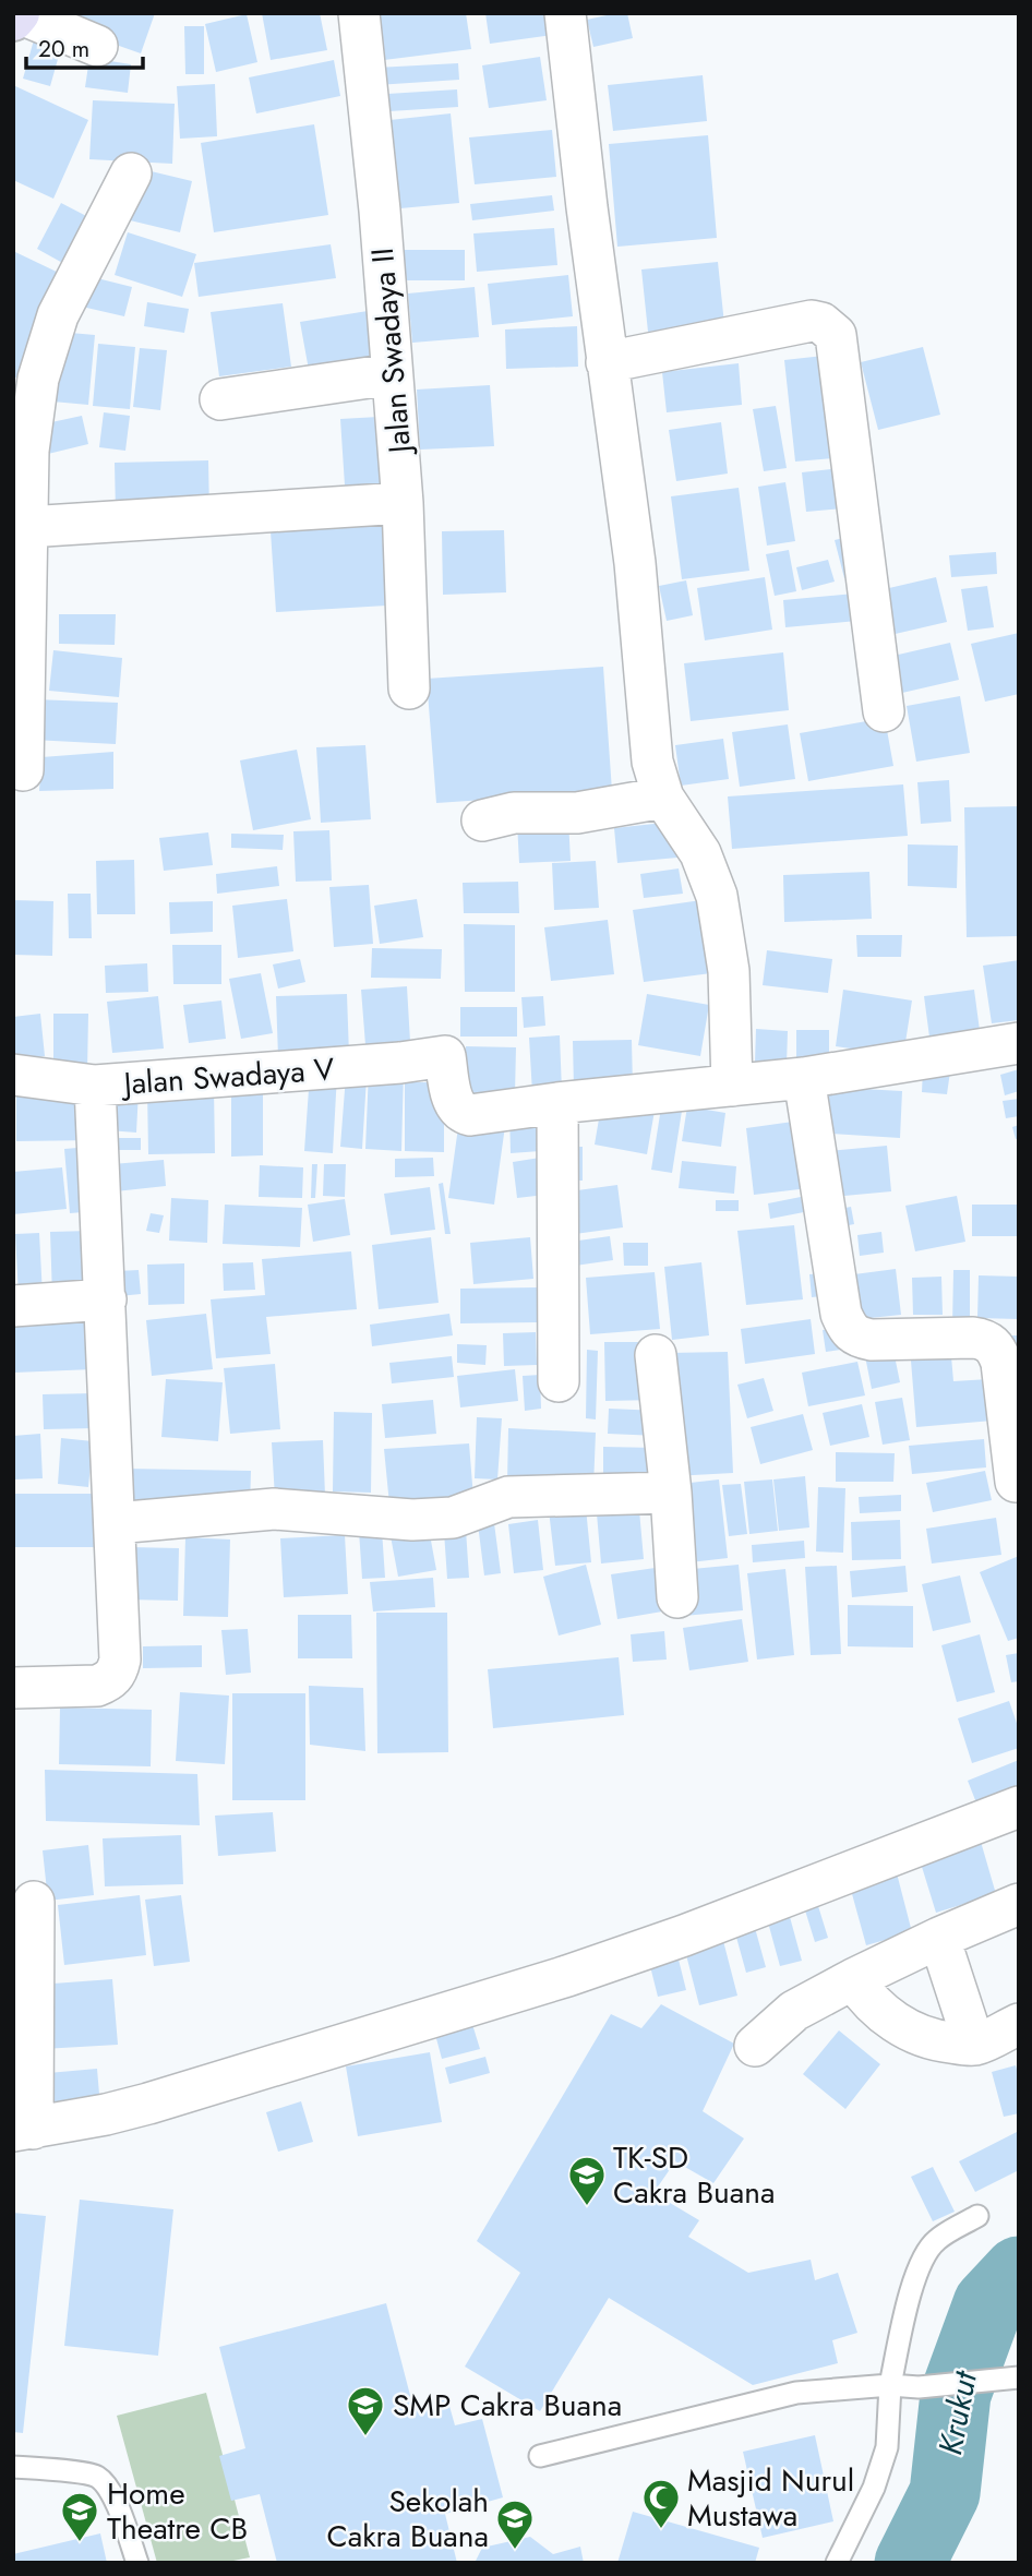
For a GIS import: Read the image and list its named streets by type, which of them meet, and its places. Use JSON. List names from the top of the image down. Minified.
{"streets":{"street":["Jalan Swadaya II","Jalan Swadaya V"]},"water":["Krukut"],"places":{"school or university":["TK-SD Cakra Buana","SMP Cakra Buana","Home Theatre CB","Sekolah Cakra Buana"],"mosque":["Masjid Nurul Mustawa"]},"scale_bar":"20 m"}
